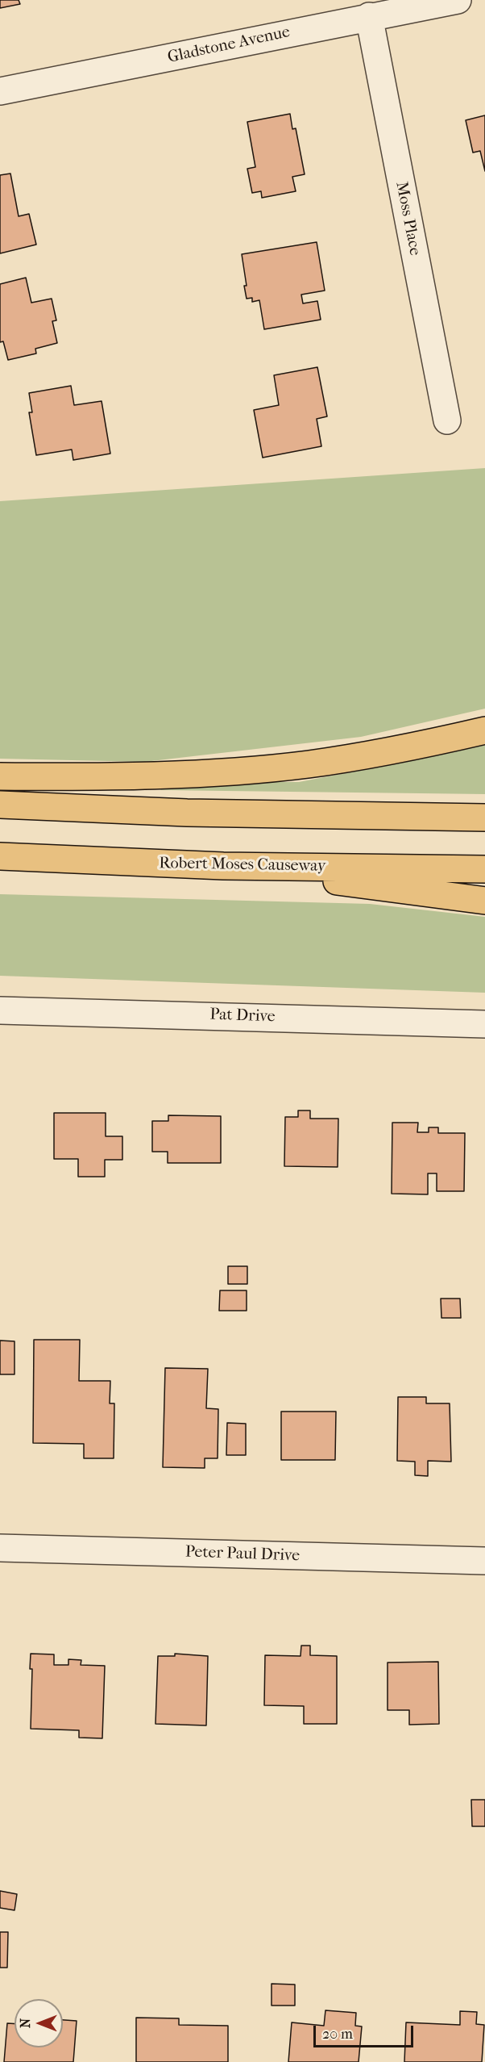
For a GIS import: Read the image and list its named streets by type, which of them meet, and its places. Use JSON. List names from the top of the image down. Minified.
{"streets":{"highway":["Robert Moses Causeway"],"street":["Gladstone Avenue","Moss Place","Pat Drive","Peter Paul Drive"]},"crossings":[["Gladstone Avenue","Moss Place"]],"scale_bar":"20 m","north":"left"}
